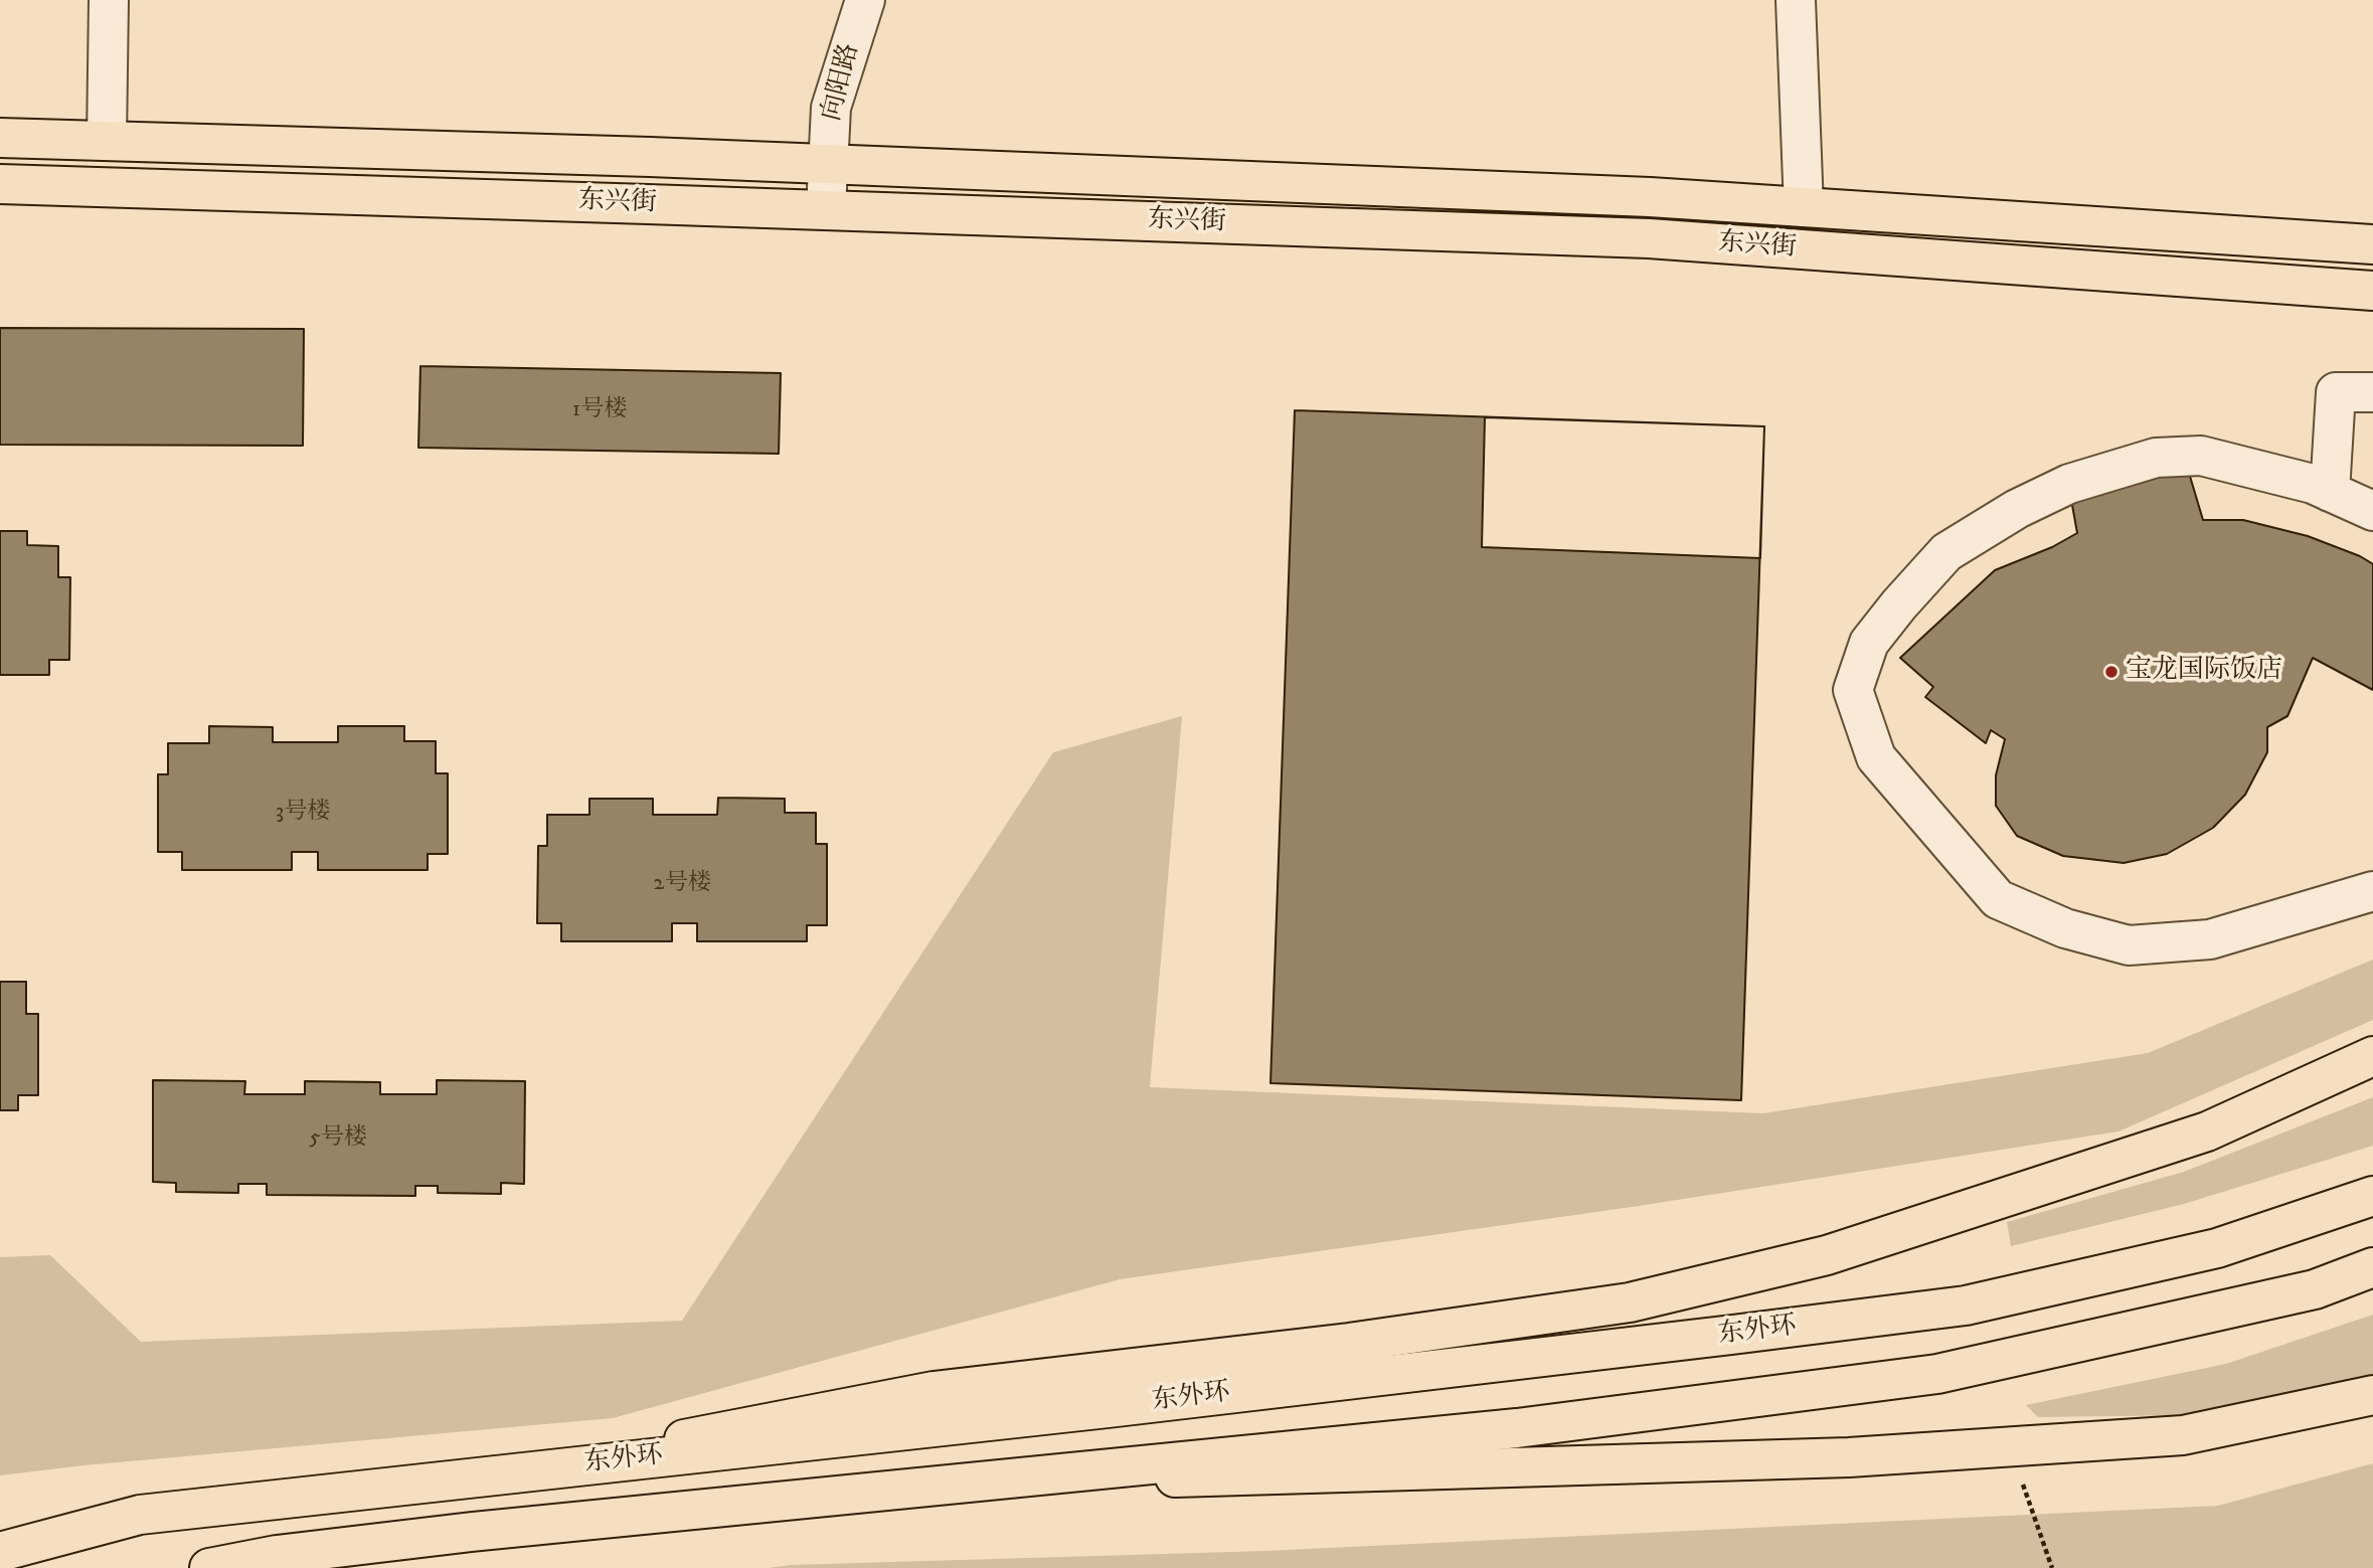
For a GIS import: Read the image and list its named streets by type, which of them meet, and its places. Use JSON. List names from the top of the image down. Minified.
{"streets":{"main road":["东兴街","东外环"],"street":["向阳路"]},"crossings":[["向阳路","东兴街"]],"places":["宝龙国际饭店"],"house_numbers":["1号楼","3号楼","2号楼","5号楼"]}
